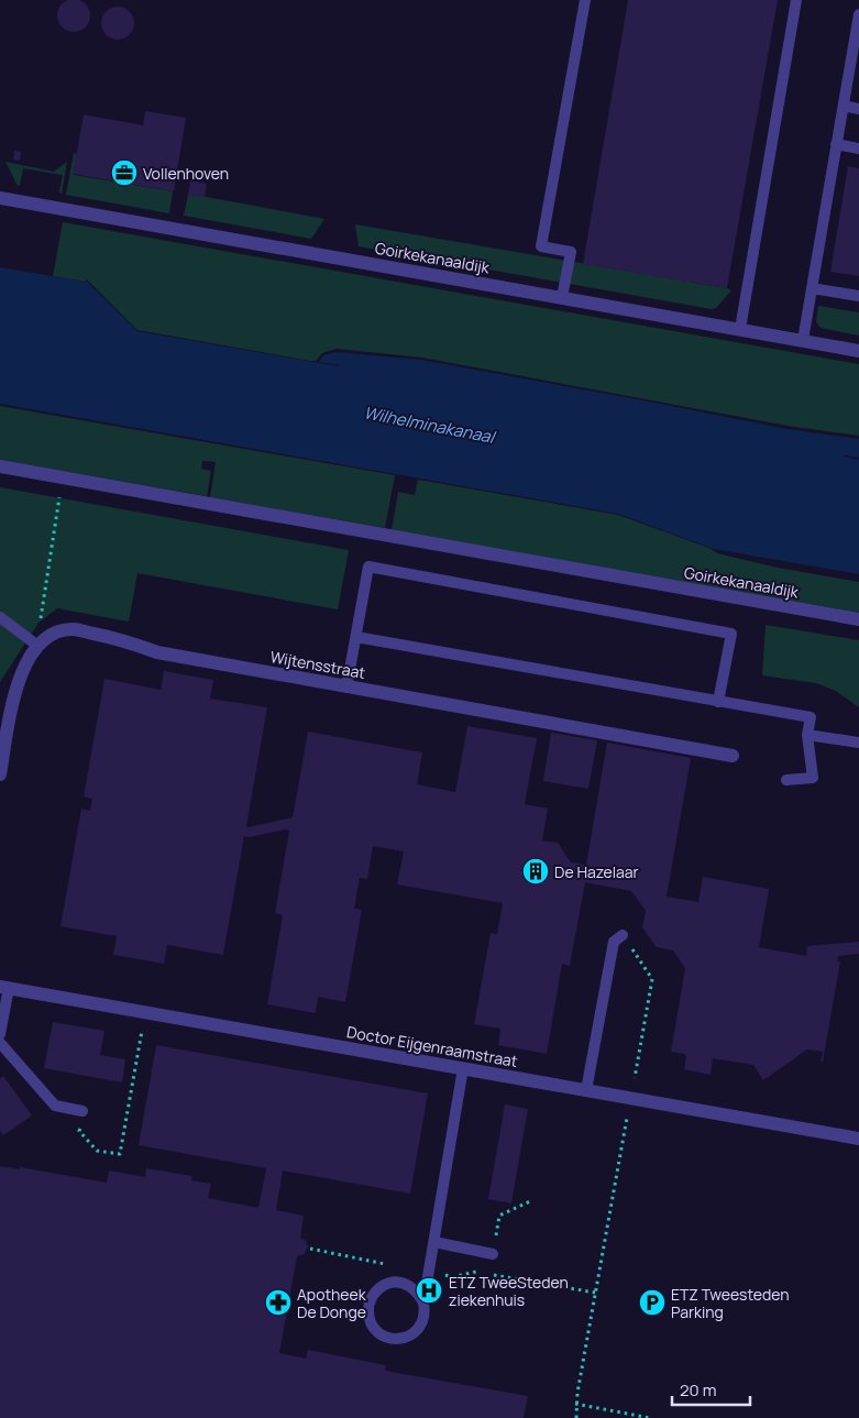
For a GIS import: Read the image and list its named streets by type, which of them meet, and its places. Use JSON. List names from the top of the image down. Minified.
{"streets":{"street":["Goirkekanaaldijk","Wijtensstraat","Doctor Eijgenraamstraat"]},"water":["Wilhelminakanaal"],"places":{"office":["Vollenhoven"],"building":["De Hazelaar"],"hospital":["ETZ TweeSteden ziekenhuis"],"pharmacy":["Apotheek De Donge"],"parking":["ETZ Tweesteden Parking"]},"scale_bar":"20 m"}
